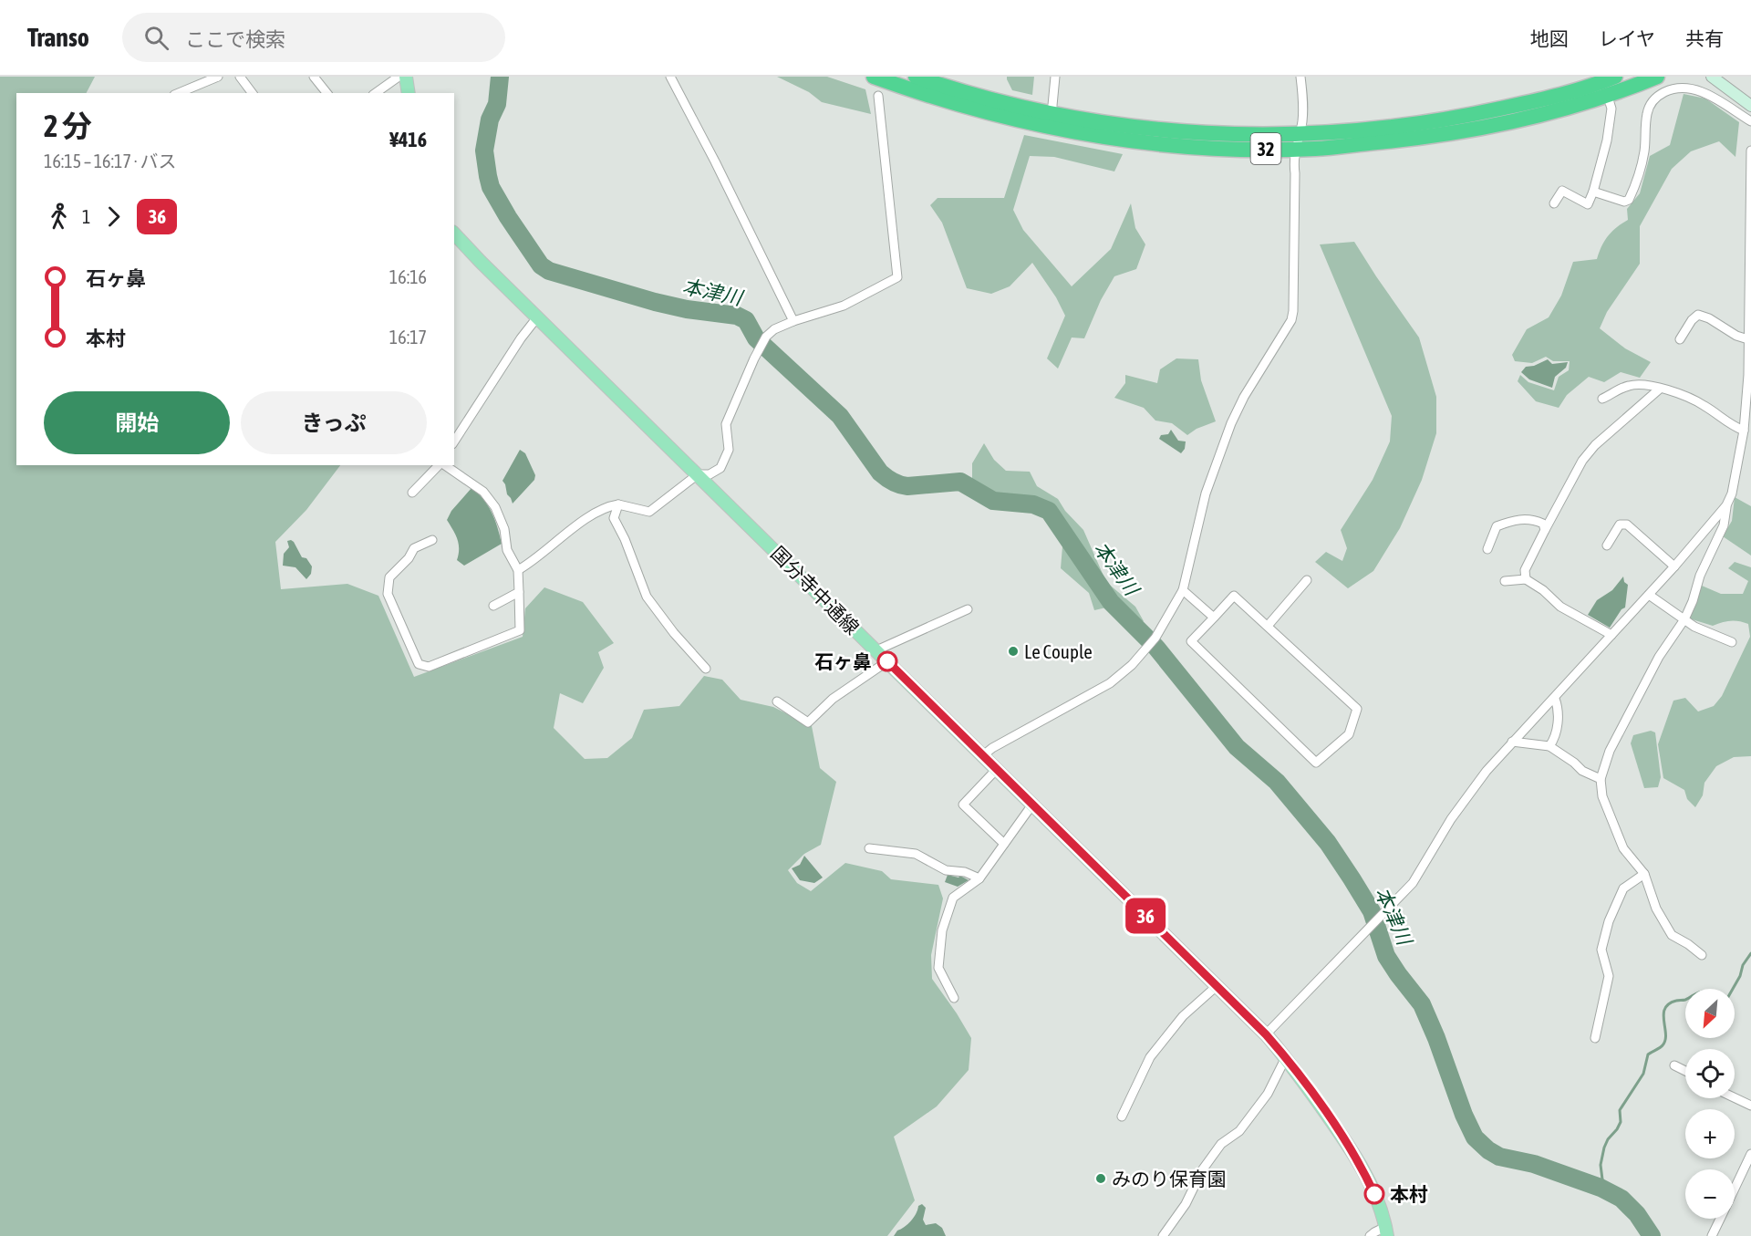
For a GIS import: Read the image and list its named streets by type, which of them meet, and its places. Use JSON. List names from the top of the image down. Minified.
{"streets":{"highway":["32"],"main road":["国分寺中通線"]},"water":["本津川"],"places":["Le Couple","石ヶ鼻","みのり保育園","本村"],"lines":["bus line 36"],"north":"bottom left","page":{"header":"Transo","search":"ここで検索","nav":["地図","レイヤ","共有"],"on_map":"36","heading":["2 分","16:15 – 16:17 · バス","¥416"],"legs":["1","36"],"list":[{"name":"石ヶ鼻","value":"16:16"},{"name":"本村","value":"16:17"}],"buttons":["開始","きっぷ"],"map_buttons":["+","−"]}}
